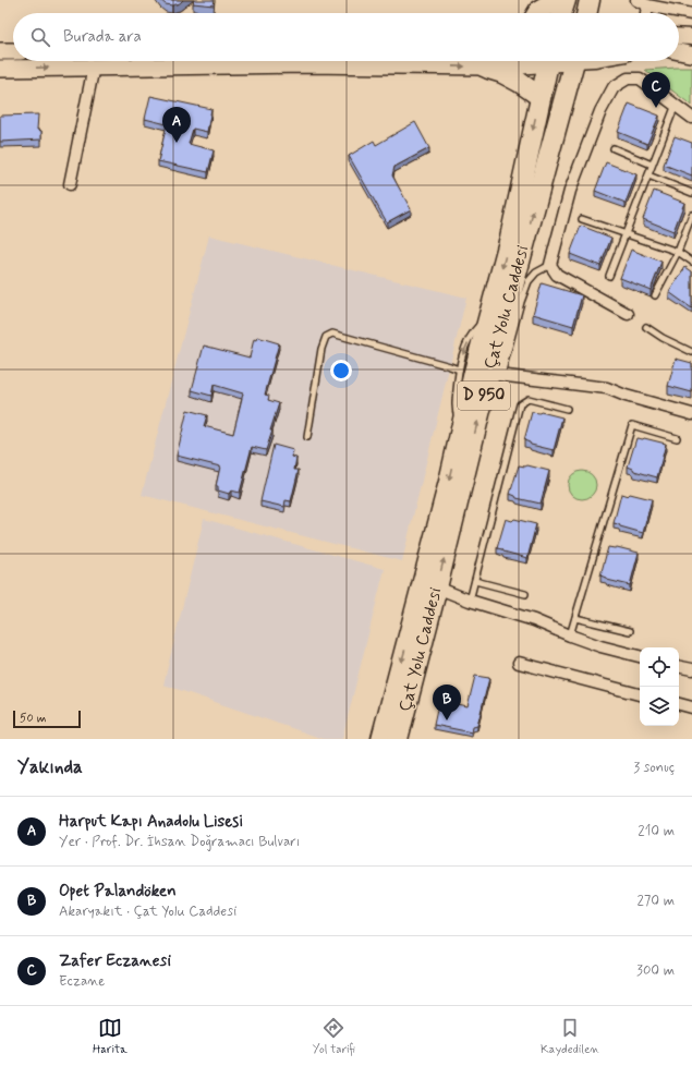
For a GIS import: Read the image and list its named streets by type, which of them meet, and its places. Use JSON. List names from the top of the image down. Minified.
{"streets":{"highway":["Çat Yolu Caddesi","D 950"]},"scale_bar":"50 m","page":{"search":"Burada ara","pins":["C","A","B"],"scale":"50 m","heading":["Yakında","3 sonuç"],"list":[{"mark":"A","name":"Harput Kapı Anadolu Lisesi","note":"Yer · Prof. Dr. İhsan Doğramacı Bulvarı","value":"210 m"},{"mark":"B","name":"Opet Palandöken","note":"Akaryakıt · Çat Yolu Caddesi","value":"270 m"},{"mark":"C","name":"Zafer Eczanesi","note":"Eczane","value":"300 m"}],"nav":["Harita","Yol tarifi","Kaydedilen"]}}
